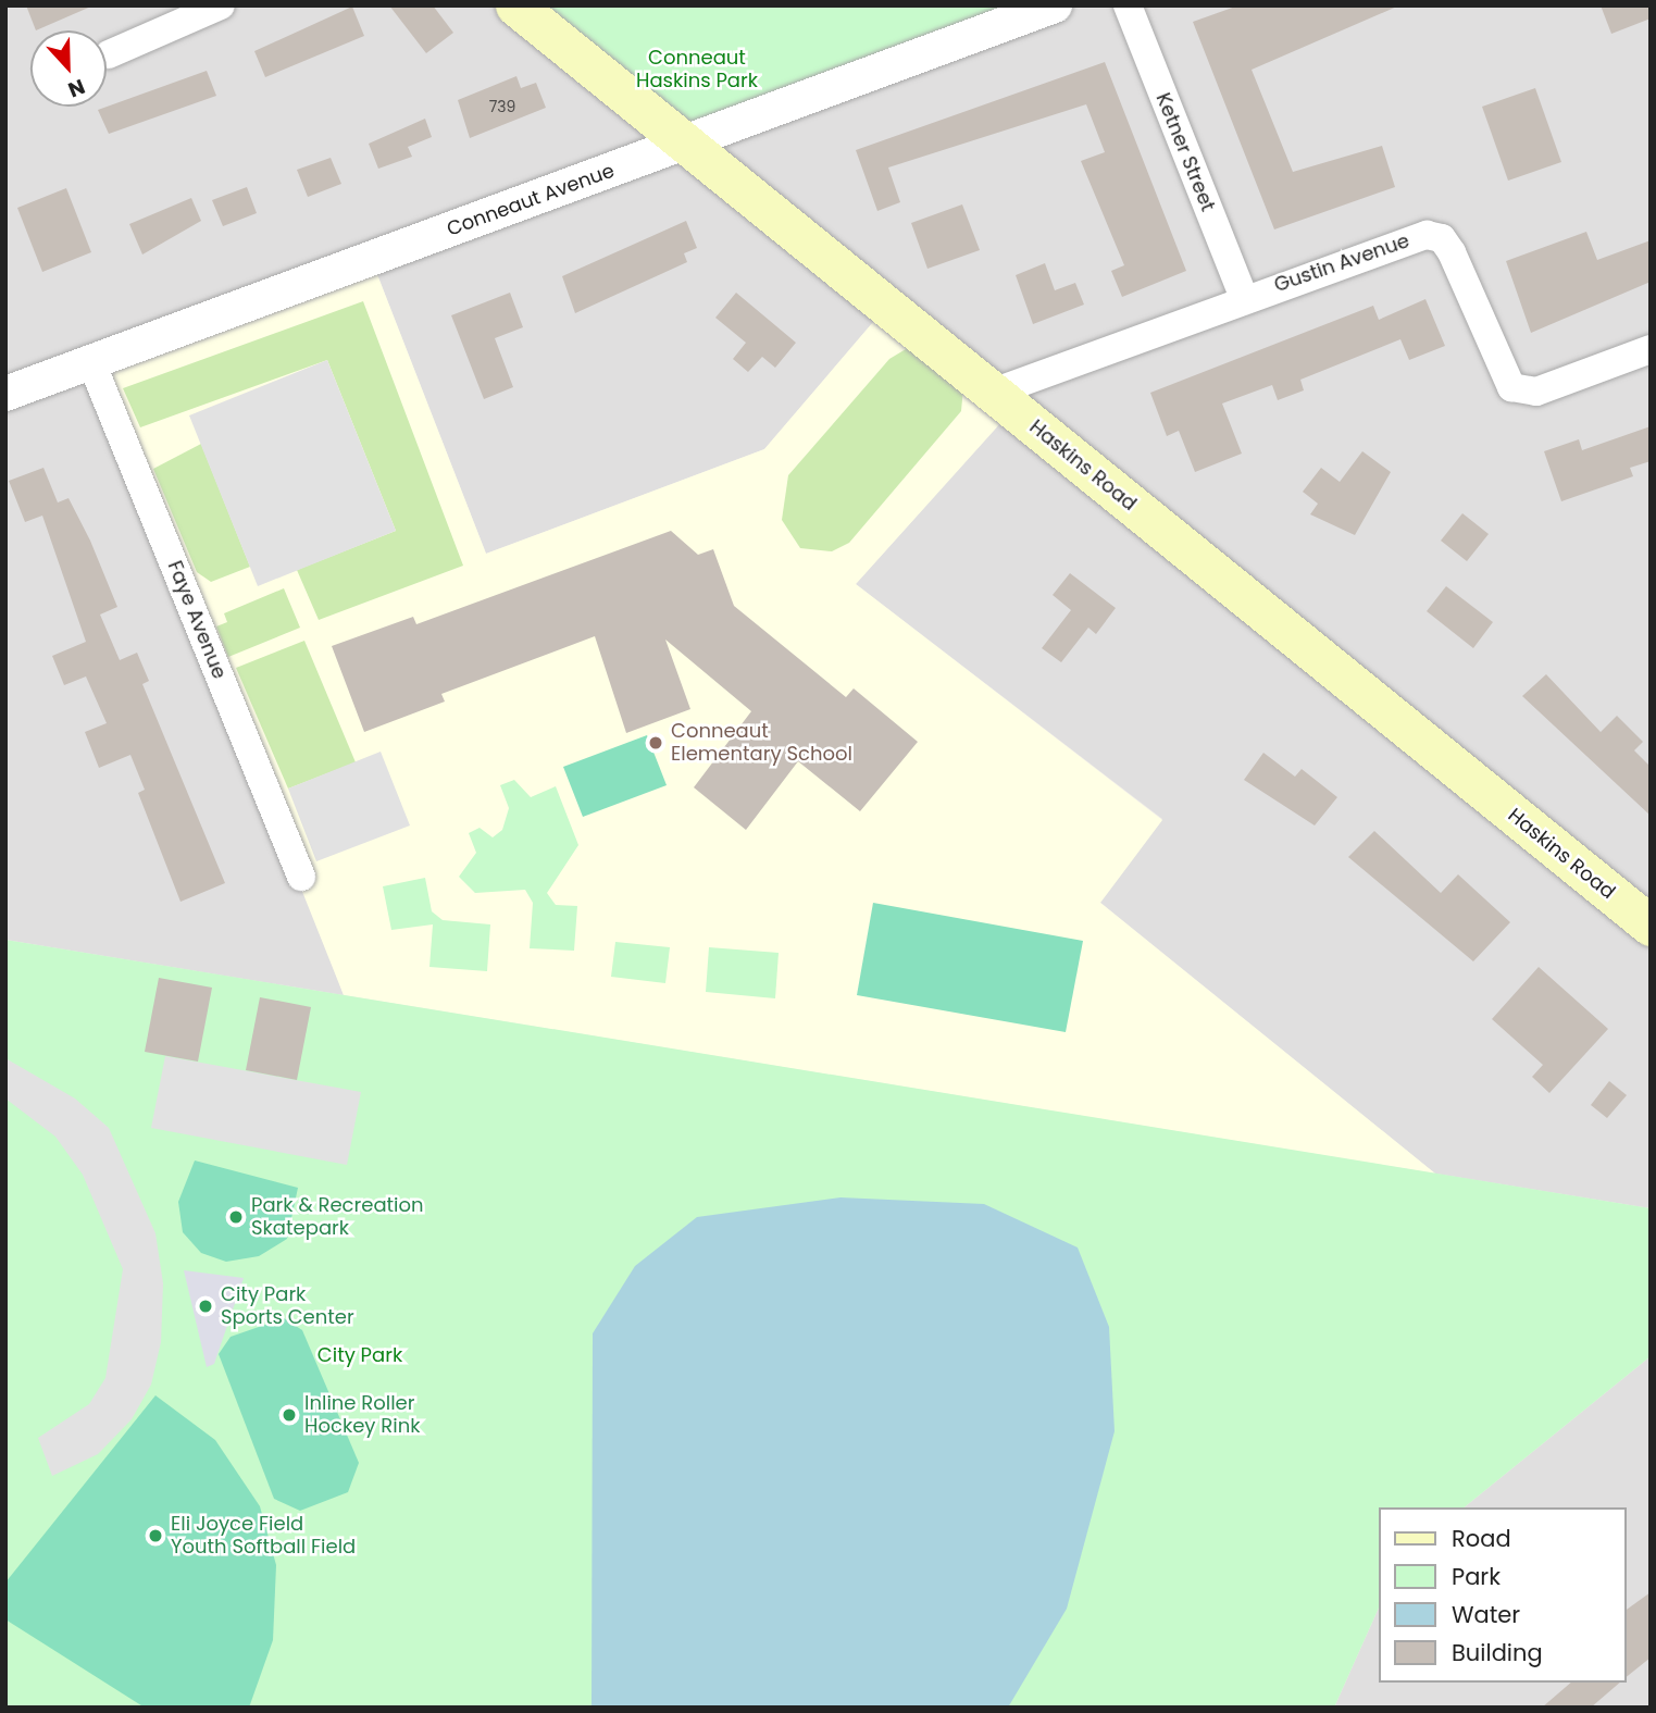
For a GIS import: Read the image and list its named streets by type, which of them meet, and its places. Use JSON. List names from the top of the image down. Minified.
{"streets":{"main road":["Haskins Road"],"street":["Ketner Street","Conneaut Avenue","Gustin Avenue","Faye Avenue"]},"crossings":[["Ketner Street","Gustin Avenue"],["Conneaut Avenue","Haskins Road"],["Conneaut Avenue","Faye Avenue"],["Gustin Avenue","Haskins Road"]],"parks":["Conneaut Haskins Park","City Park"],"places":["Conneaut Elementary School","Park & Recreation Skatepark","City Park Sports Center","Inline Roller Hockey Rink","Eli Joyce Field Youth Softball Field"],"house_numbers":["739"],"legend":["Road","Park","Water","Building"],"north":"bottom"}
